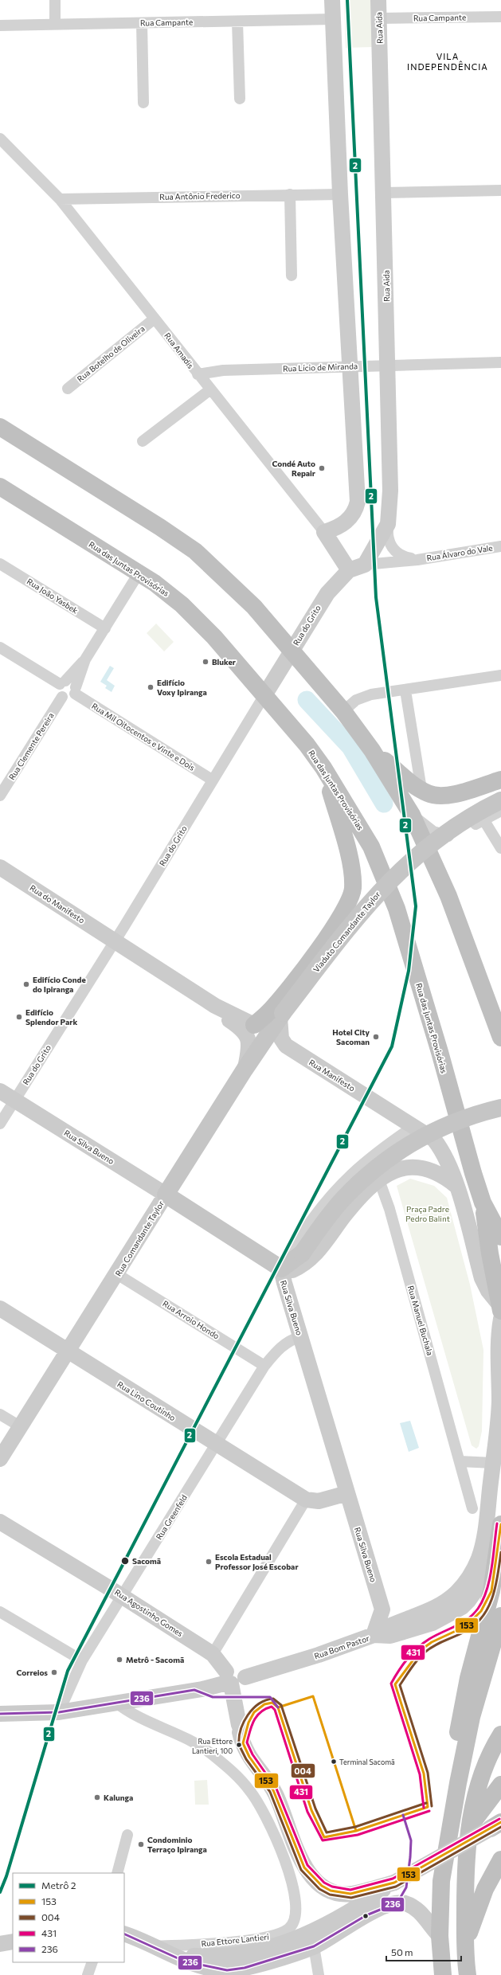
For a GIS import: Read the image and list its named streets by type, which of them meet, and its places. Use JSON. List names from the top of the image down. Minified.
{"streets":{"highway":["Rua das Juntas Provisórias"],"main road":["Rua Aida","Rua Amadis","Rua Álvaro do Vale","Rua do Grito","Rua do Manifesto","Viaduto Comandante Taylor","Rua Manifesto","Rua Silva Bueno","Rua Comandante Taylor","Rua Lino Coutinho","Rua Agostinho Gomes","Rua Bom Pastor"],"street":["Rua Campante","Rua Antônio Frederico","Rua Botelho de Oliveira","Rua Lício de Miranda","Rua João Yasbek","Rua Mil Oitocentos e Vinte e Dois","Rua Clemente Pereira","Rua Arroio Hondo","Rua Manuel Buchala","Rua Greenfeld","Rua Ettore Lantieri"]},"crossings":[["Rua Campante","Rua Aida"],["Rua Aida","Rua Lício de Miranda"],["Rua Aida","Rua Álvaro do Vale"],["Rua Antônio Frederico","Rua Amadis"],["Rua Amadis","Rua Botelho de Oliveira"],["Rua Amadis","Rua Lício de Miranda"],["Rua Amadis","Rua Álvaro do Vale"],["Rua Amadis","Rua do Grito"],["Rua Álvaro do Vale","Rua do Grito"],["Rua das Juntas Provisórias","Rua do Grito"],["Rua das Juntas Provisórias","Rua Bom Pastor"],["Rua do Grito","Rua Mil Oitocentos e Vinte e Dois"],["Rua do Grito","Rua do Manifesto"],["Rua do Grito","Rua Silva Bueno"],["Rua Mil Oitocentos e Vinte e Dois","Rua Clemente Pereira"],["Viaduto Comandante Taylor","Rua Manifesto"],["Viaduto Comandante Taylor","Rua Comandante Taylor"],["Rua Manifesto","Rua Comandante Taylor"],["Rua Silva Bueno","Rua Comandante Taylor"],["Rua Silva Bueno","Rua Lino Coutinho"],["Rua Silva Bueno","Rua Greenfeld"],["Rua Comandante Taylor","Rua Arroio Hondo"],["Rua Comandante Taylor","Rua Lino Coutinho"],["Rua Arroio Hondo","Rua Greenfeld"],["Rua Lino Coutinho","Rua Greenfeld"],["Rua Greenfeld","Rua Agostinho Gomes"],["Rua Greenfeld","Rua Bom Pastor"],["Rua Agostinho Gomes","Rua Bom Pastor"],["Rua Bom Pastor","Rua Ettore Lantieri"]],"districts":["VILA INDEPENDÊNCIA"],"parks":["Praça Padre Pedro Balint"],"places":["Condé Auto Repair","Bluker","Edifício Voxy Ipiranga","Edifício Conde do Ipiranga","Edifício Splendor Park","Hotel City Sacoman","Sacomã","Escola Estadual Professor José Escobar","Metrô - Sacomã","Correios","Rua Ettore Lantieri, 100","Terminal Sacomã","Kalunga","Condominio Terraço Ipiranga"],"lines":["metro line 2","transit line 431","transit line 153","transit line 004","transit line 236"],"legend":["Metrô 2","153","004","431","236"],"scale_bar":"50 m"}
